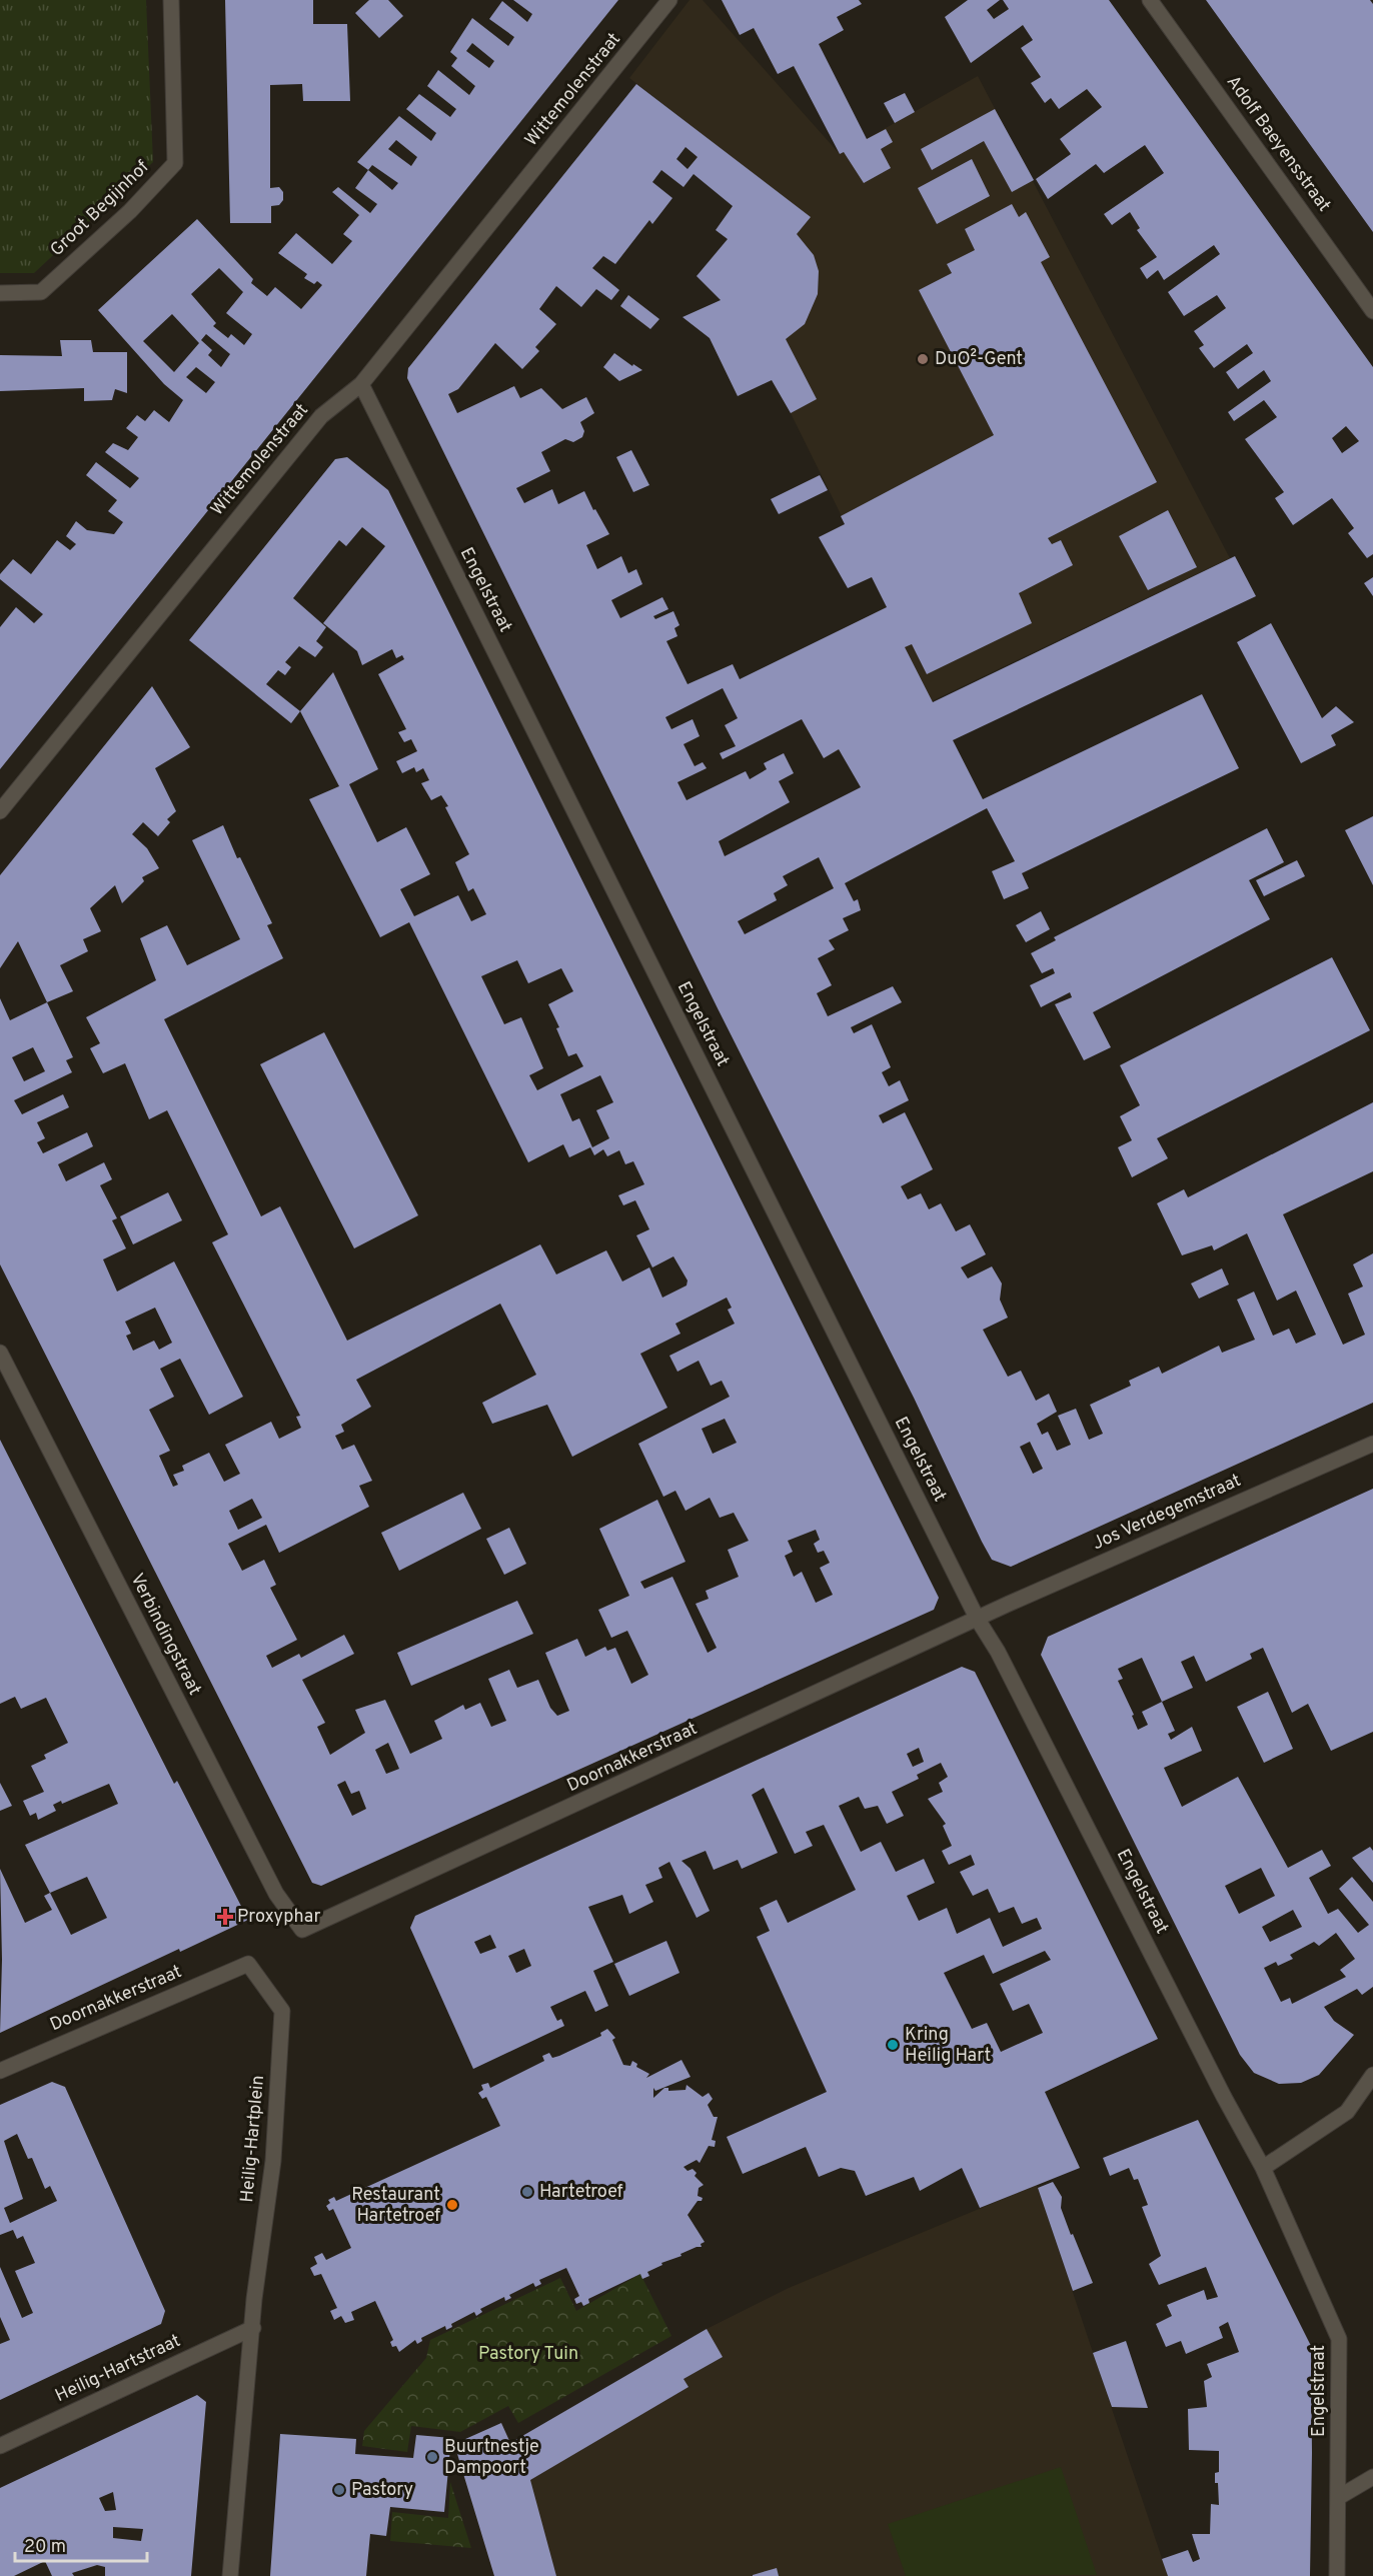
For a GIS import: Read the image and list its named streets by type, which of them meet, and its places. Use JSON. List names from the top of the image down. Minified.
{"streets":{"street":["Wittemolenstraat","Adolf Baeyensstraat","Groot Begijnhof","Engelstraat","Jos Verdegemstraat","Verbindingstraat","Doornakkerstraat","Heilig-Hartplein","Heilig-Hartstraat"]},"crossings":[["Wittemolenstraat","Engelstraat"],["Engelstraat","Jos Verdegemstraat"],["Engelstraat","Doornakkerstraat"],["Jos Verdegemstraat","Doornakkerstraat"],["Verbindingstraat","Doornakkerstraat"],["Doornakkerstraat","Heilig-Hartplein"],["Heilig-Hartplein","Heilig-Hartstraat"]],"parks":["Pastory Tuin"],"places":{"other":["DuO²-Gent","Kring Heilig Hart","Hartetroef","Restaurant Hartetroef","Buurtnestje Dampoort","Pastory"],"health":["Proxyphar"]},"scale_bar":"20 m"}
